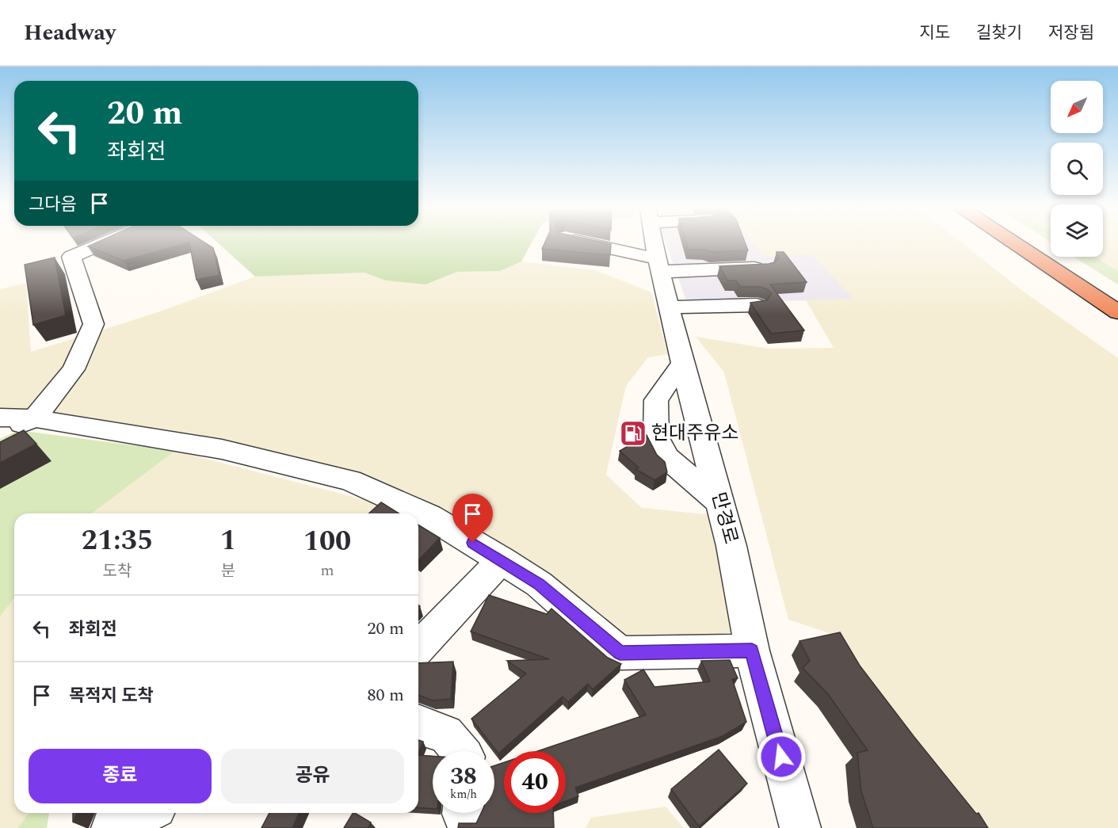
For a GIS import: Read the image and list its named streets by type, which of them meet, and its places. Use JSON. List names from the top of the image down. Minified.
{"streets":{"street":["만경로"]},"places":{"fuel station":["현대주유소"]},"north":"bottom left","page":{"header":"Headway","nav":["지도","길찾기","저장됨"],"turn":["20 m","좌회전"],"then":"그다음","eta":["21:35","도착","1","분","100","m"],"list":[{"name":"좌회전","value":"20 m"},{"name":"목적지 도착","value":"80 m"}],"buttons":["종료","공유"],"speed":"38 km/h","limit":"40"}}
